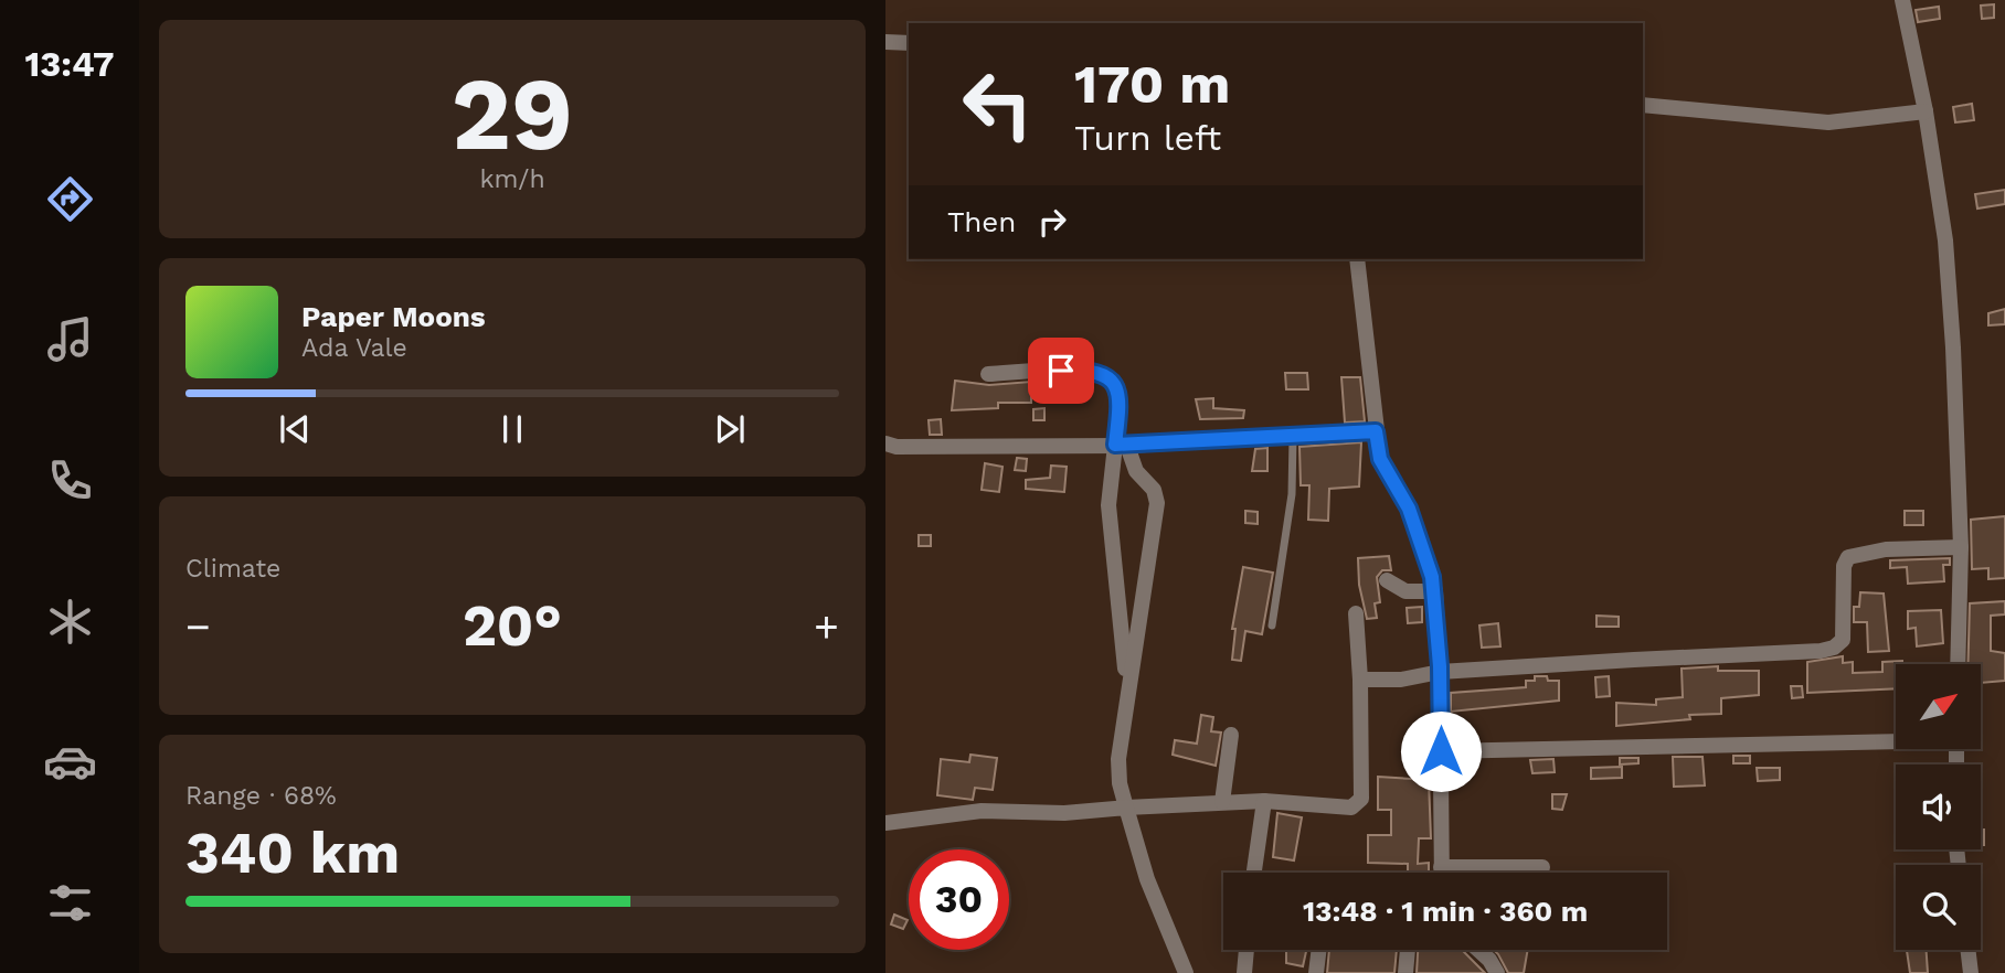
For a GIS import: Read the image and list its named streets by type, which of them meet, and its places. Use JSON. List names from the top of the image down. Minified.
{"north":"top right","page":{"tabs":"13:47","tile":[["29","km/h"],"Climate",["Range · 68%","340 km"]],"turn":["170 m","Turn left"],"then":"Then","song":["Paper Moons","Ada Vale"],"heat":["−","20°","+"],"limit":"30","trip":"13:48 · 1 min · 360 m"}}
